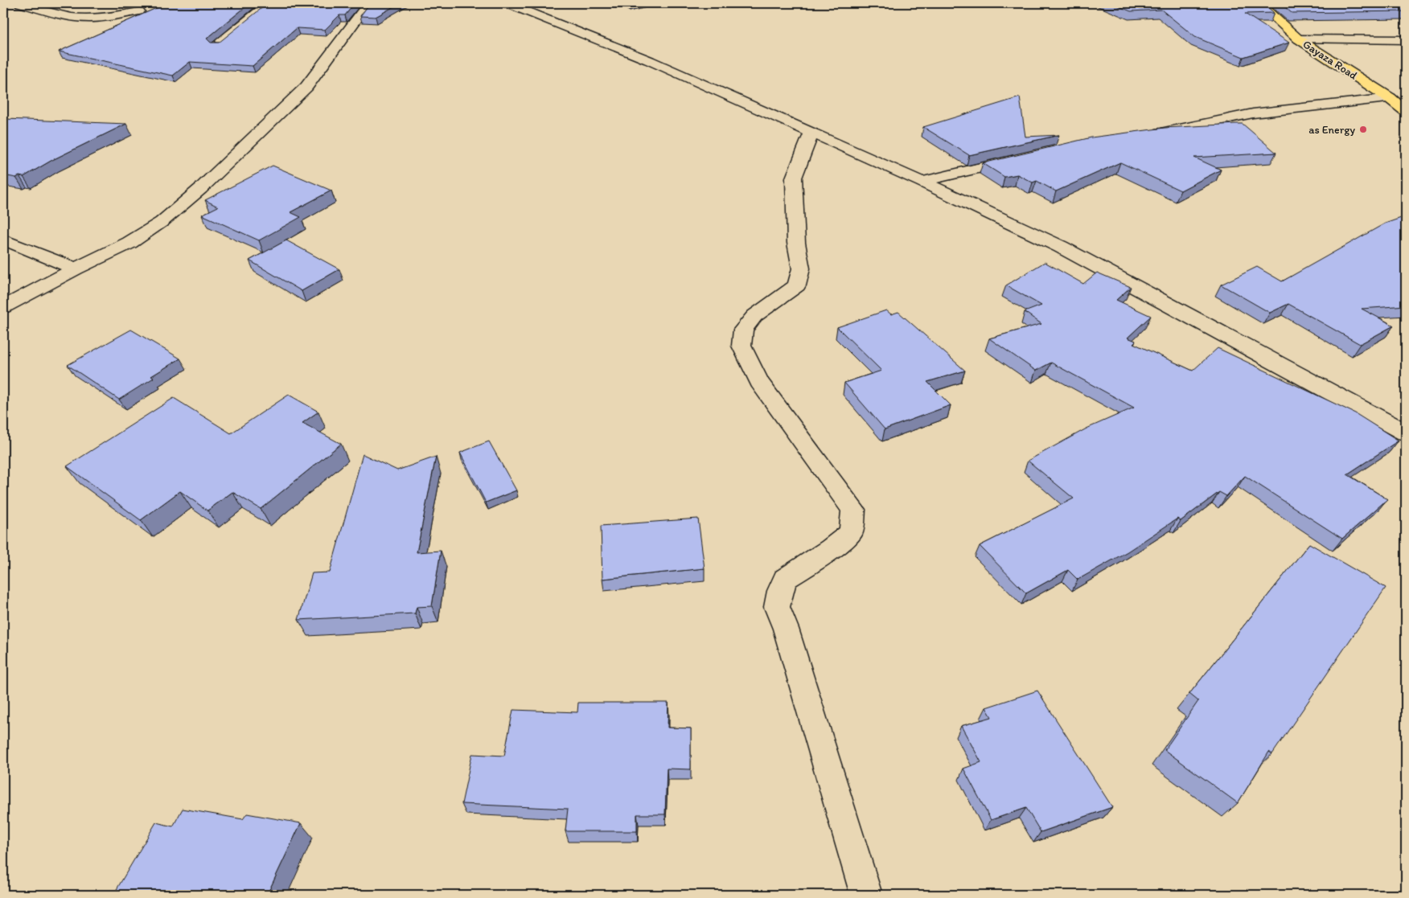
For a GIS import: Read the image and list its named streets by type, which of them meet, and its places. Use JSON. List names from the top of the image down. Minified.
{"streets":{"main road":["Gayaza Road"]},"places":["as Energy"]}
